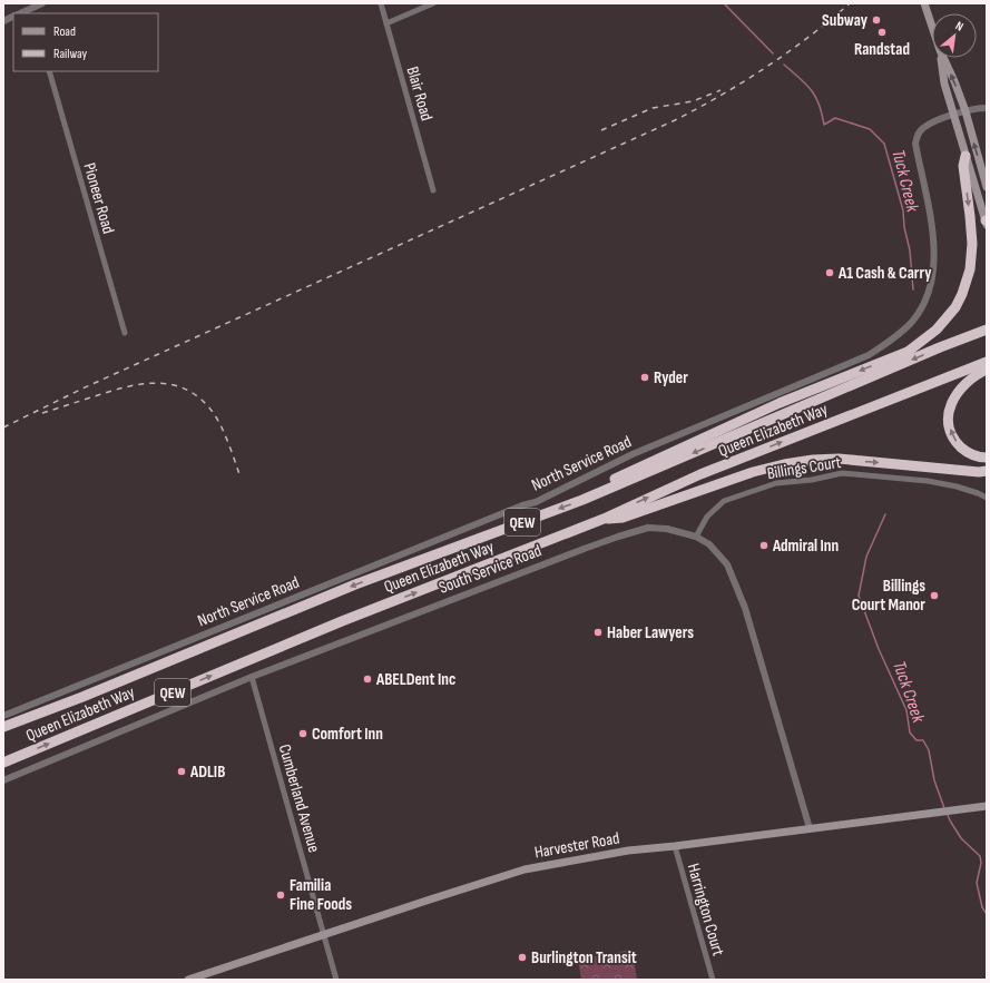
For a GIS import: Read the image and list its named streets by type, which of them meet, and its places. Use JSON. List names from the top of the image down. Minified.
{"streets":{"highway":["Queen Elizabeth Way","QEW"],"main road":["Harvester Road"],"street":["Blair Road","Pioneer Road","North Service Road","Billings Court","South Service Road","Cumberland Avenue","Harrington Court"]},"crossings":[["Billings Court","South Service Road"],["South Service Road","Cumberland Avenue"],["South Service Road","Harvester Road"],["Cumberland Avenue","Harvester Road"],["Harvester Road","Harrington Court"]],"water":["Tuck Creek"],"places":["Subway","Randstad","A1 Cash & Carry","Ryder","Admiral Inn","Billings Court Manor","Haber Lawyers","ABELDent Inc","Comfort Inn","ADLIB","Familia Fine Foods","Burlington Transit"],"legend":["Road","Railway"],"north":"top right"}
